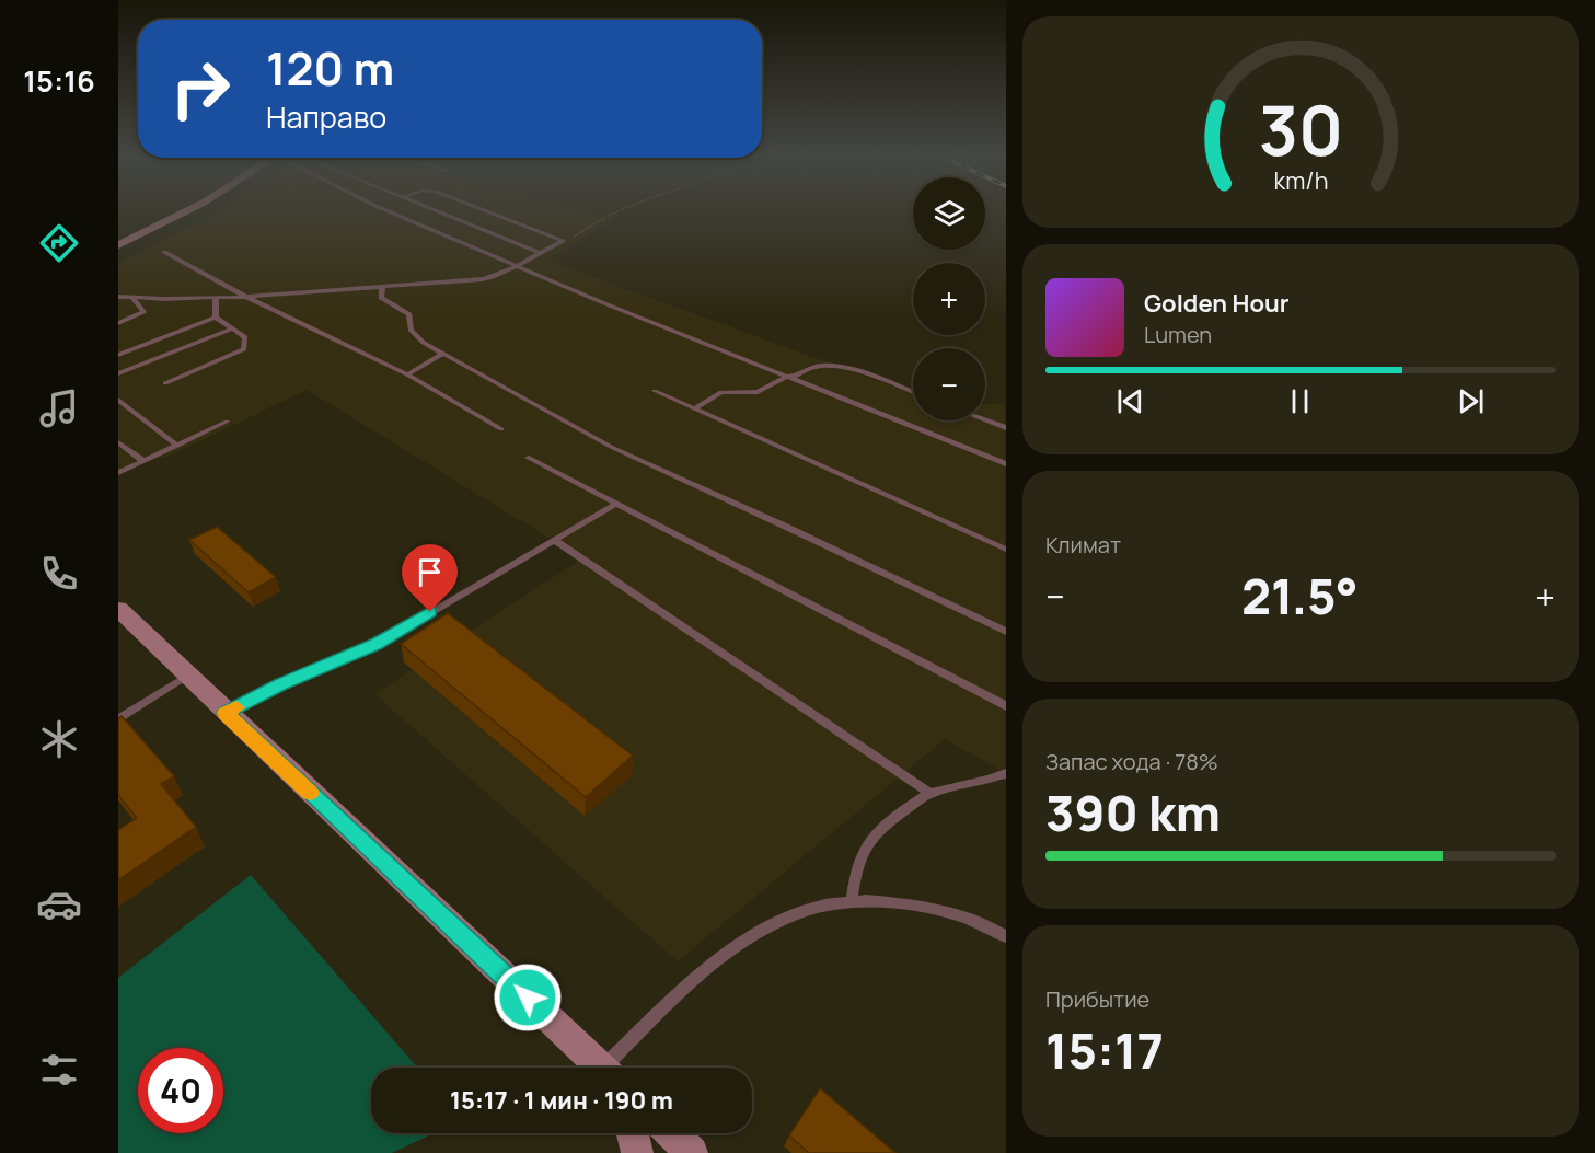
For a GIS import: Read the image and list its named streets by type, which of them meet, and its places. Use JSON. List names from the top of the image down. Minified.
{"page":{"tabs":"15:16","turn":["120 m","Направо"],"map_buttons":["+","−"],"song":["Golden Hour","Lumen"],"tile":["Климат",["Запас хода · 78%","390 km"],["Прибытие","15:17"]],"heat":["−","21.5°","+"],"limit":"40","trip":"15:17 · 1 мин · 190 m","gauge":["30","km/h"]}}
